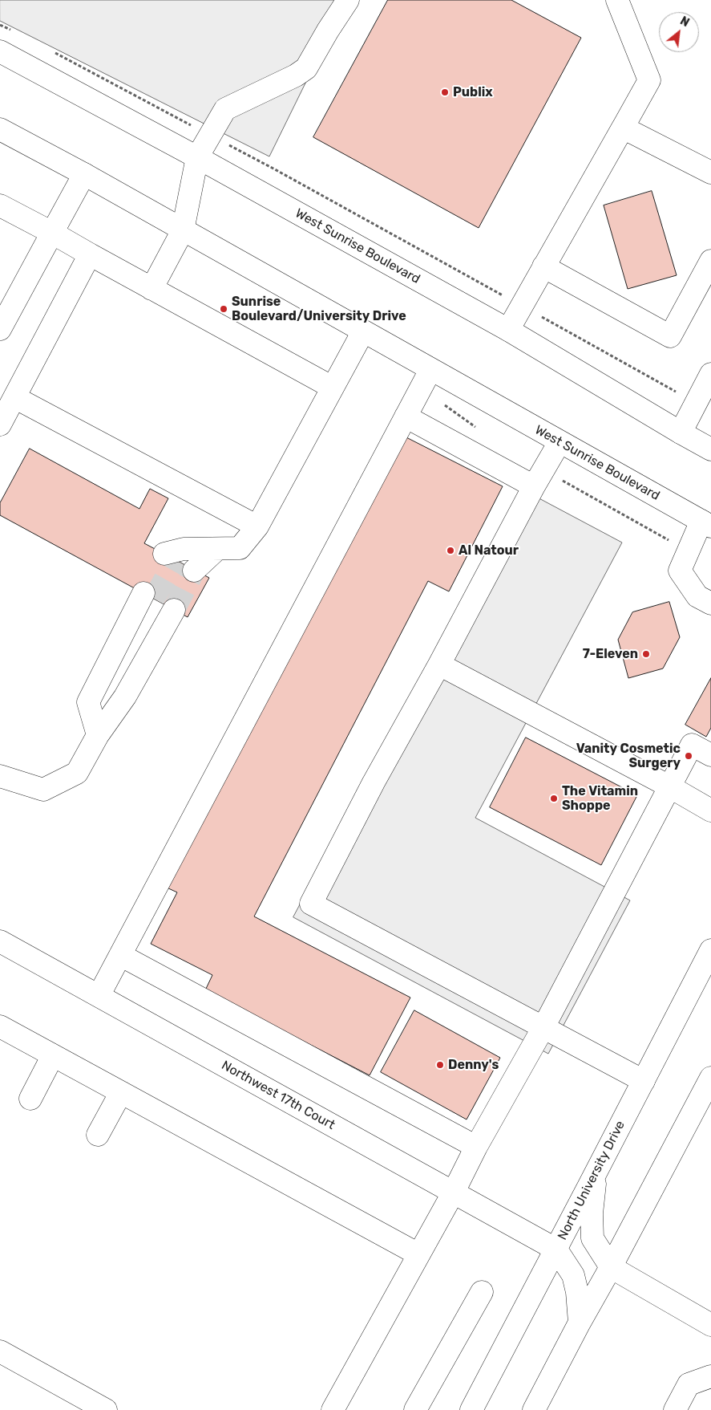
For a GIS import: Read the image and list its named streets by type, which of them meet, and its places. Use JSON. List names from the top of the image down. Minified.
{"streets":{"main road":["West Sunrise Boulevard","Northwest 17th Court","North University Drive"]},"crossings":[["Northwest 17th Court","North University Drive"]],"places":["Publix","Sunrise Boulevard/University Drive","Al Natour","7-Eleven","Vanity Cosmetic Surgery","The Vitamin Shoppe","Denny's"],"north":"top right"}
